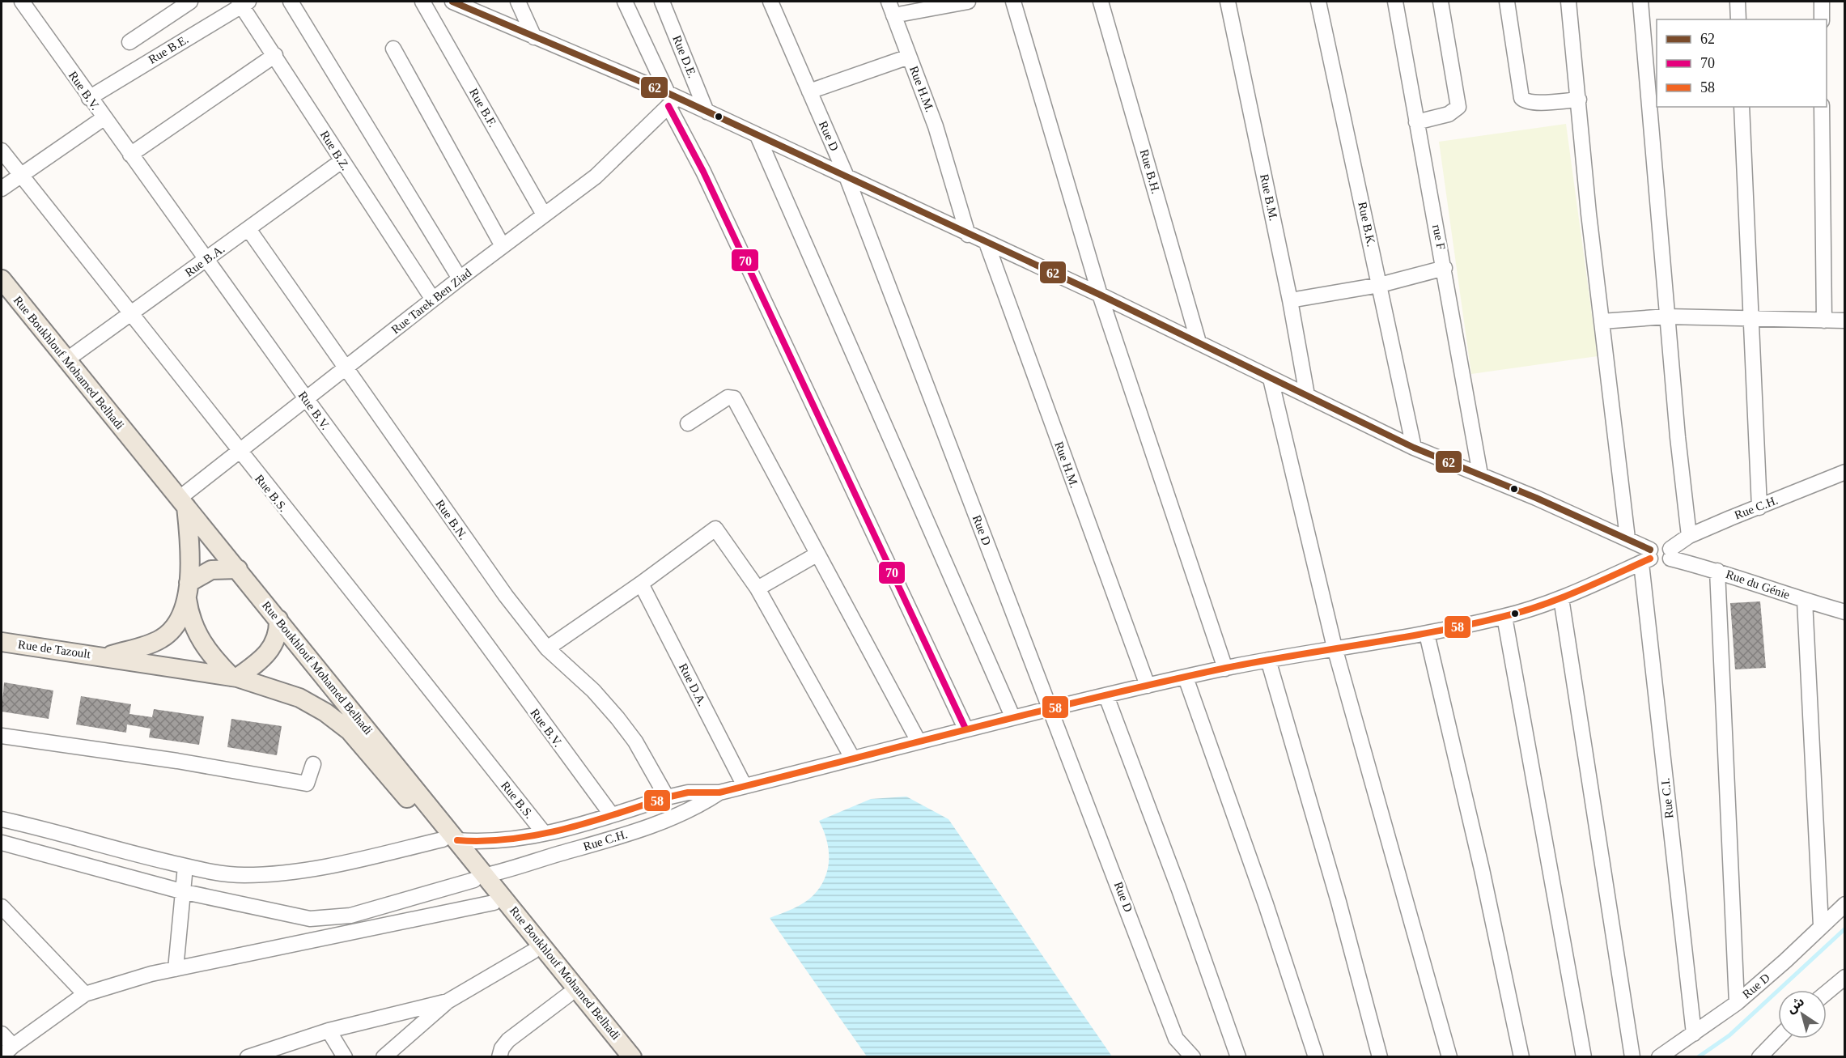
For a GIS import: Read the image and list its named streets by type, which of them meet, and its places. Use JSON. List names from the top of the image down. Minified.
{"streets":{"main road":["Rue Boukhlouf Mohamed Belhadi","Rue de Tazoult"],"street":["Rue B.E.","Rue D.E.","Rue H.M.","Rue B.V.","Rue B.F.","Rue D","Rue B.Z.","Rue B.H.","Rue B.M.","Rue B.K.","rue F","Rue B.A.","Rue Tarek Ben Ziad","Rue B.S.","Rue C.H.","Rue B.N.","Rue du Génie","Rue D.A.","Rue C.I."]},"crossings":[["Rue B.E.","Rue B.V."],["Rue B.E.","Rue B.Z."],["Rue H.M.","Rue C.H."],["Rue B.V.","Rue B.A."],["Rue B.V.","Rue Tarek Ben Ziad"],["Rue B.V.","Rue C.H."],["Rue B.F.","Rue Tarek Ben Ziad"],["Rue D","Rue C.H."],["Rue D","Rue C.I."],["Rue B.Z.","Rue B.A."],["Rue B.Z.","Rue Tarek Ben Ziad"],["Rue B.A.","Rue Boukhlouf Mohamed Belhadi"],["Rue B.A.","Rue B.S."],["Rue B.A.","Rue B.N."],["Rue Tarek Ben Ziad","Rue Boukhlouf Mohamed Belhadi"],["Rue Tarek Ben Ziad","Rue B.S."],["Rue Tarek Ben Ziad","Rue B.N."],["Rue Boukhlouf Mohamed Belhadi","Rue C.H."],["Rue Boukhlouf Mohamed Belhadi","Rue de Tazoult"],["Rue B.S.","Rue C.H."],["Rue C.H.","Rue B.N."],["Rue C.H.","Rue du Génie"],["Rue C.H.","Rue D.A."],["Rue C.H.","Rue C.I."],["Rue du Génie","Rue C.I."]],"lines":["transit line 62","transit line 70","transit line 58"],"legend":["62","70","58"],"north":"top left"}
